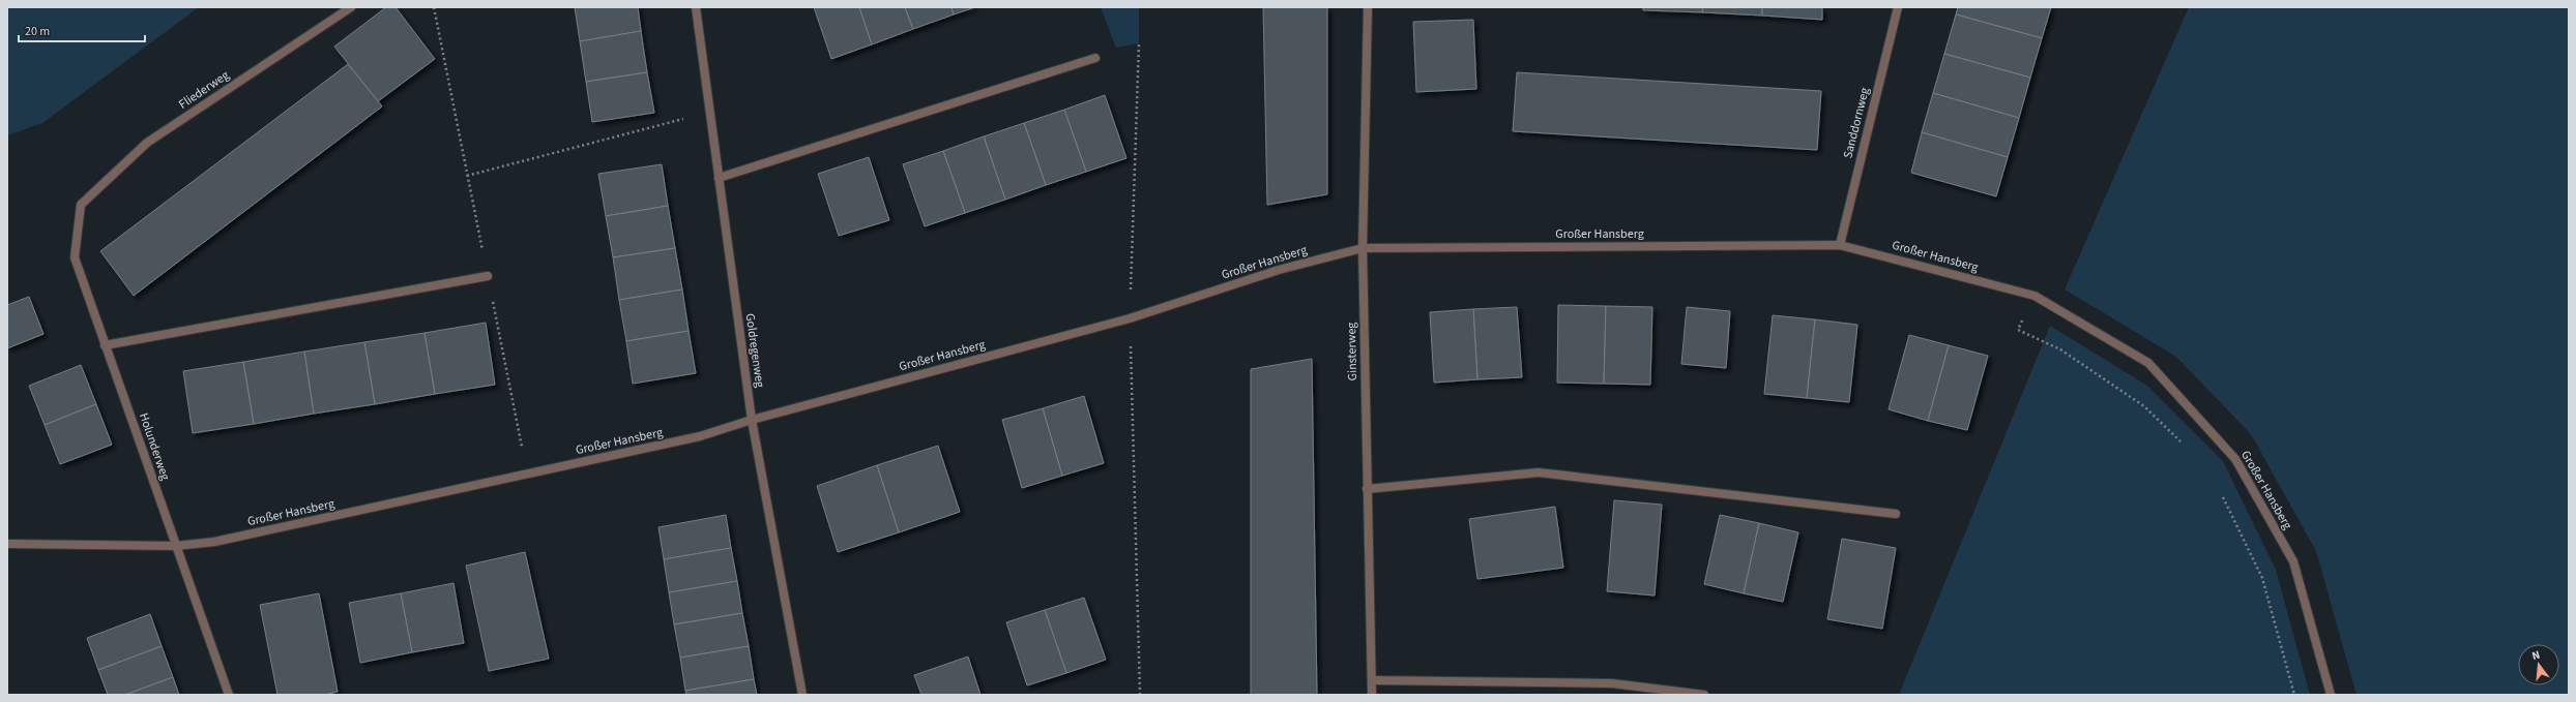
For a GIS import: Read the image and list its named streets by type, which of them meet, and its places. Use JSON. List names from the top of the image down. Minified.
{"streets":{"street":["Fliederweg","Sanddornweg","Großer Hansberg","Goldregenweg","Ginsterweg","Holunderweg"]},"crossings":[["Fliederweg","Holunderweg"],["Sanddornweg","Großer Hansberg"],["Großer Hansberg","Goldregenweg"],["Großer Hansberg","Ginsterweg"],["Großer Hansberg","Holunderweg"]],"scale_bar":"20 m","north":"top"}
